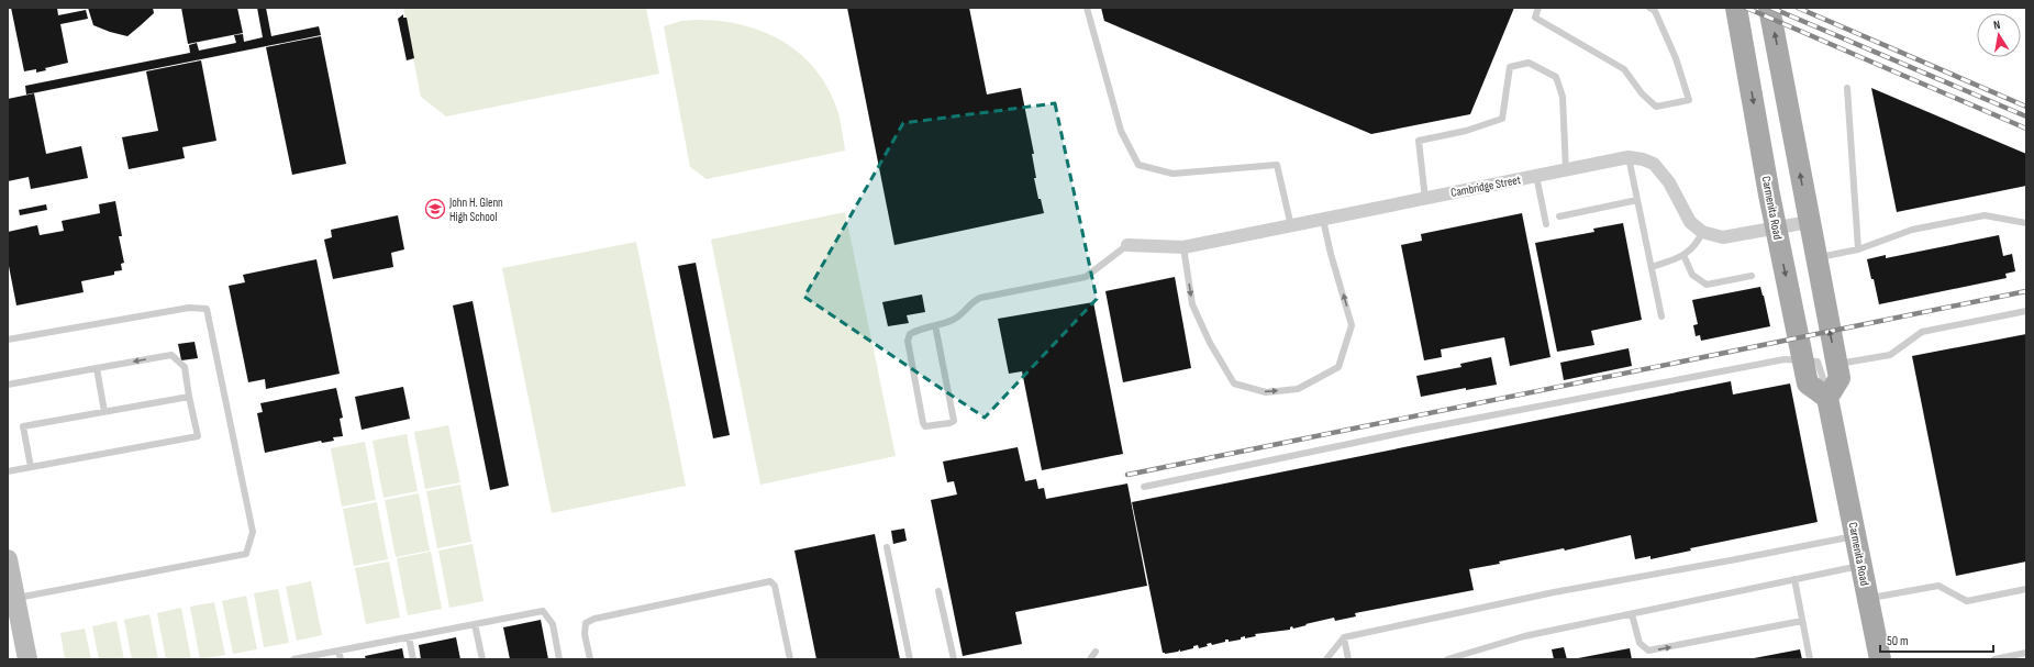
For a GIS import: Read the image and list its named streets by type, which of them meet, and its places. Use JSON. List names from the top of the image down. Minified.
{"streets":{"main road":["Carmenita Road"],"street":["Cambridge Street"]},"places":{"school or university":["John H. Glenn High School"]},"scale_bar":"50 m","north":"top"}
